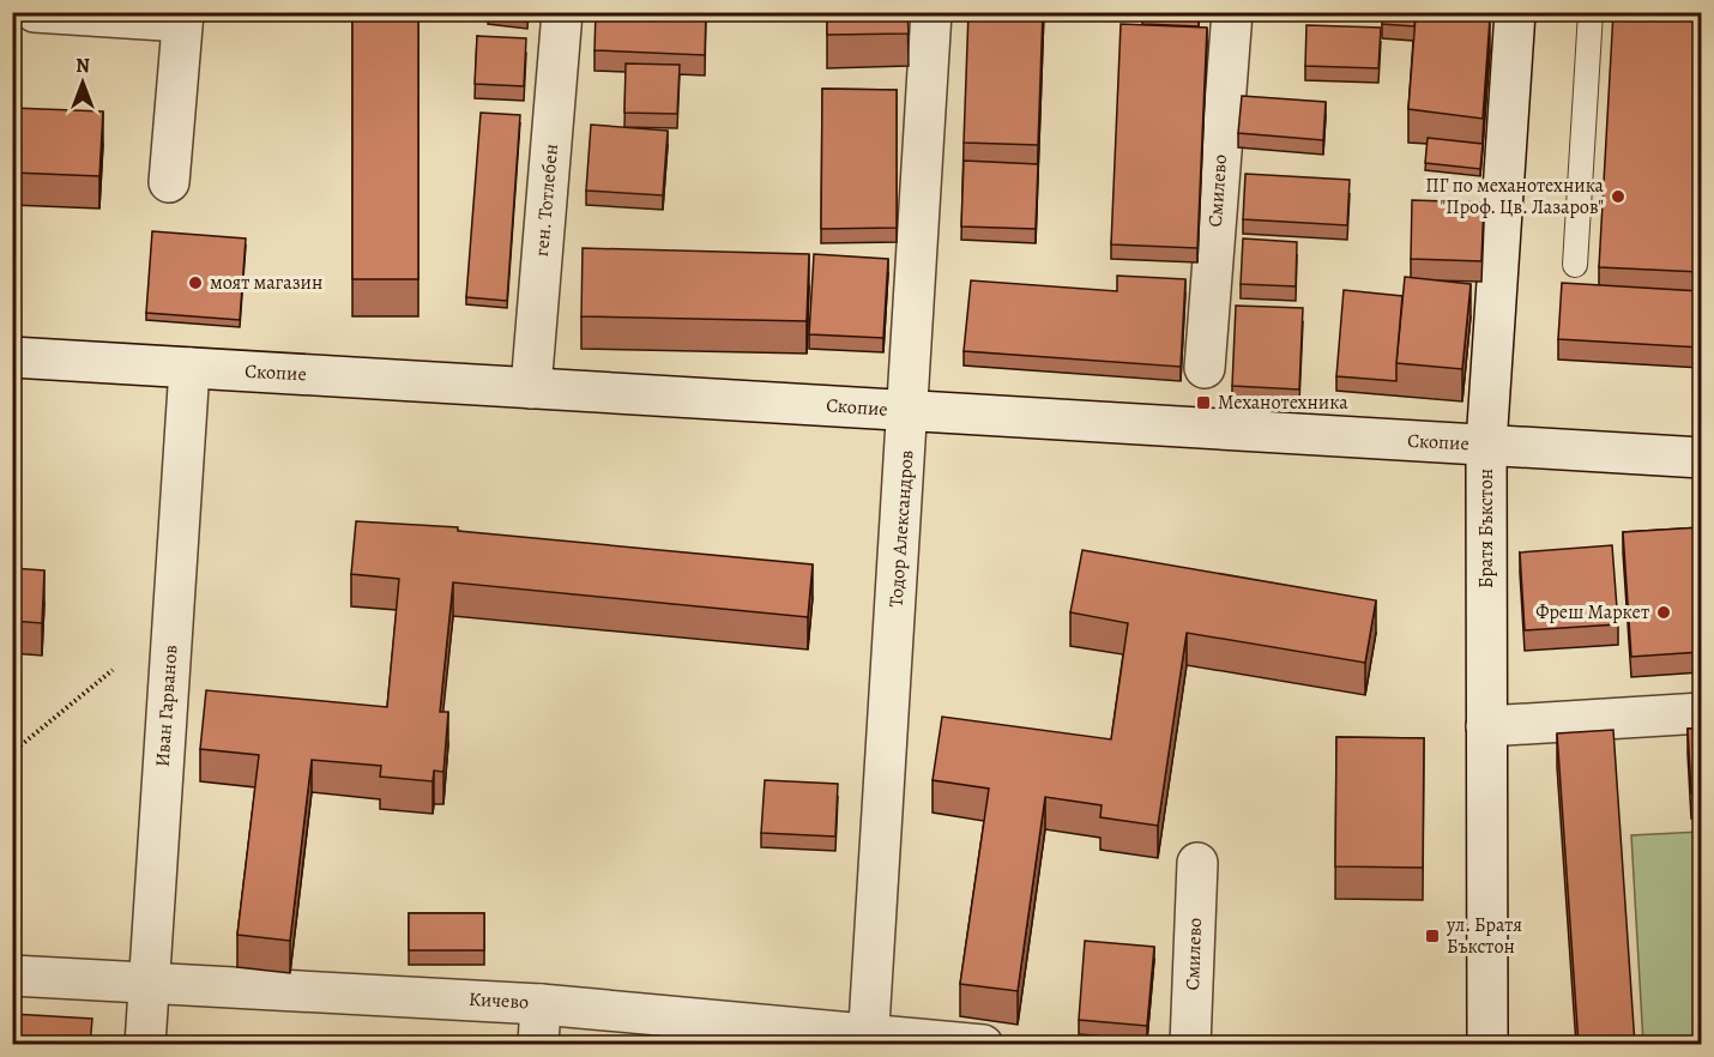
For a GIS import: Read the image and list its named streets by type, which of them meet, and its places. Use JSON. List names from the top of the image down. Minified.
{"streets":{"street":["Смилево","ген. Тотлебен","Скопие","Тодор Александров","Братя Бъкстон","Иван Гарванов","Кичево"]},"crossings":[["ген. Тотлебен","Скопие"],["Скопие","Тодор Александров"],["Скопие","Братя Бъкстон"],["Скопие","Иван Гарванов"],["Тодор Александров","Кичево"],["Иван Гарванов","Кичево"]],"places":{"other":["ПГ по механотехника \"Проф. Цв. Лазаров\"","моят магазин","Фреш Маркет"],"transit":["Механотехника","ул. Братя Бъкстон"]},"north":"top"}
